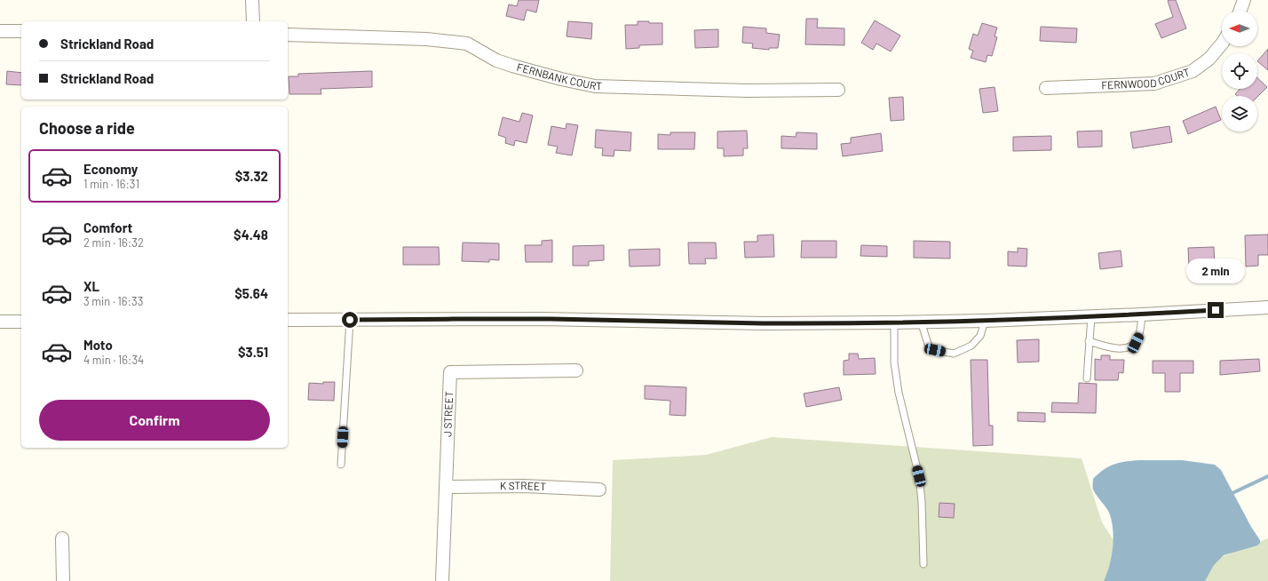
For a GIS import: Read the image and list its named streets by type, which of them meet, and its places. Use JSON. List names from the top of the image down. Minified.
{"streets":{"street":["FERNBANK COURT","FERNWOOD COURT","J STREET","K STREET"]},"crossings":[["J STREET","K STREET"]],"north":"left","page":{"banner":["Strickland Road","Strickland Road"],"heading":"Choose a ride","list":[{"name":"Economy","note":"1 min · 16:31","value":"$3.32"},{"name":"Comfort","note":"2 min · 16:32","value":"$4.48"},{"name":"XL","note":"3 min · 16:33","value":"$5.64"},{"name":"Moto","note":"4 min · 16:34","value":"$3.51"}],"bubble":"2 min","buttons":"Confirm"}}
